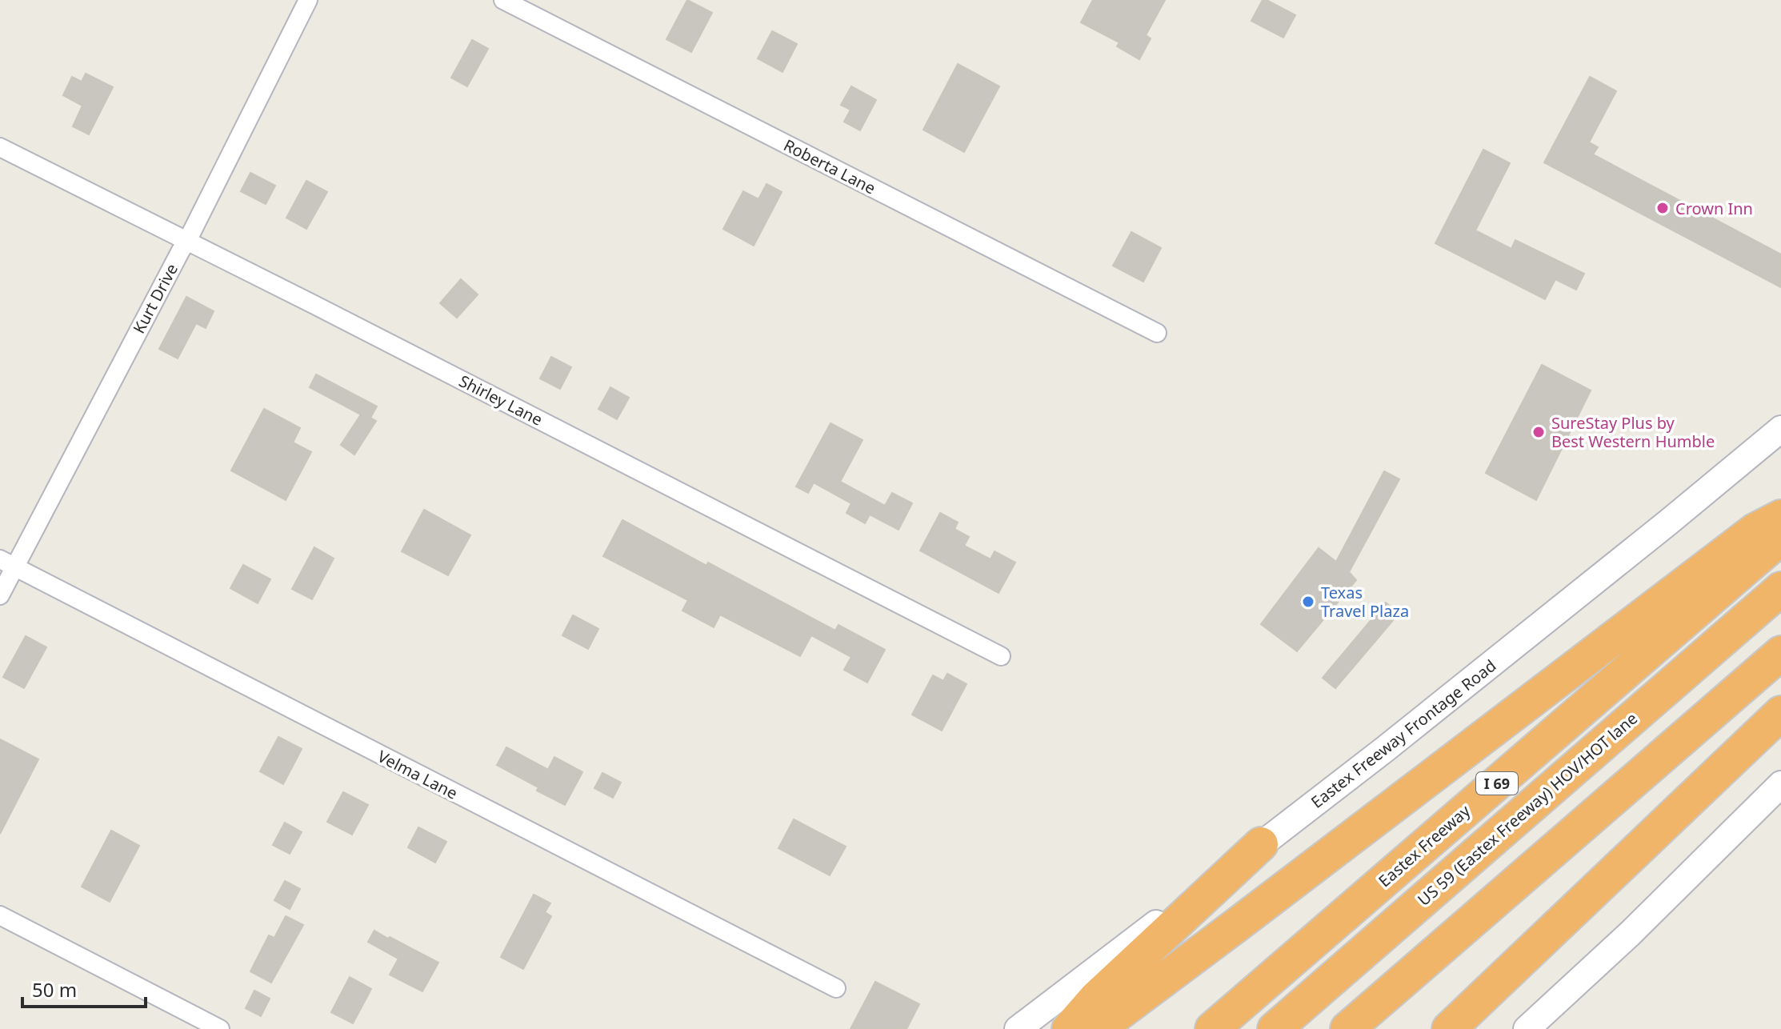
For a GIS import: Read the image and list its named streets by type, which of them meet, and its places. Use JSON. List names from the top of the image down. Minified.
{"streets":{"highway":["I 69","US 59 (Eastex Freeway) HOV/HOT lane","Eastex Freeway"],"main road":["Eastex Freeway Frontage Road"],"street":["Roberta Lane","Kurt Drive","Shirley Lane","Velma Lane"]},"crossings":[["Kurt Drive","Shirley Lane"],["Kurt Drive","Velma Lane"]],"places":["Crown Inn","SureStay Plus by Best Western Humble","Texas Travel Plaza"],"scale_bar":"50 m"}
